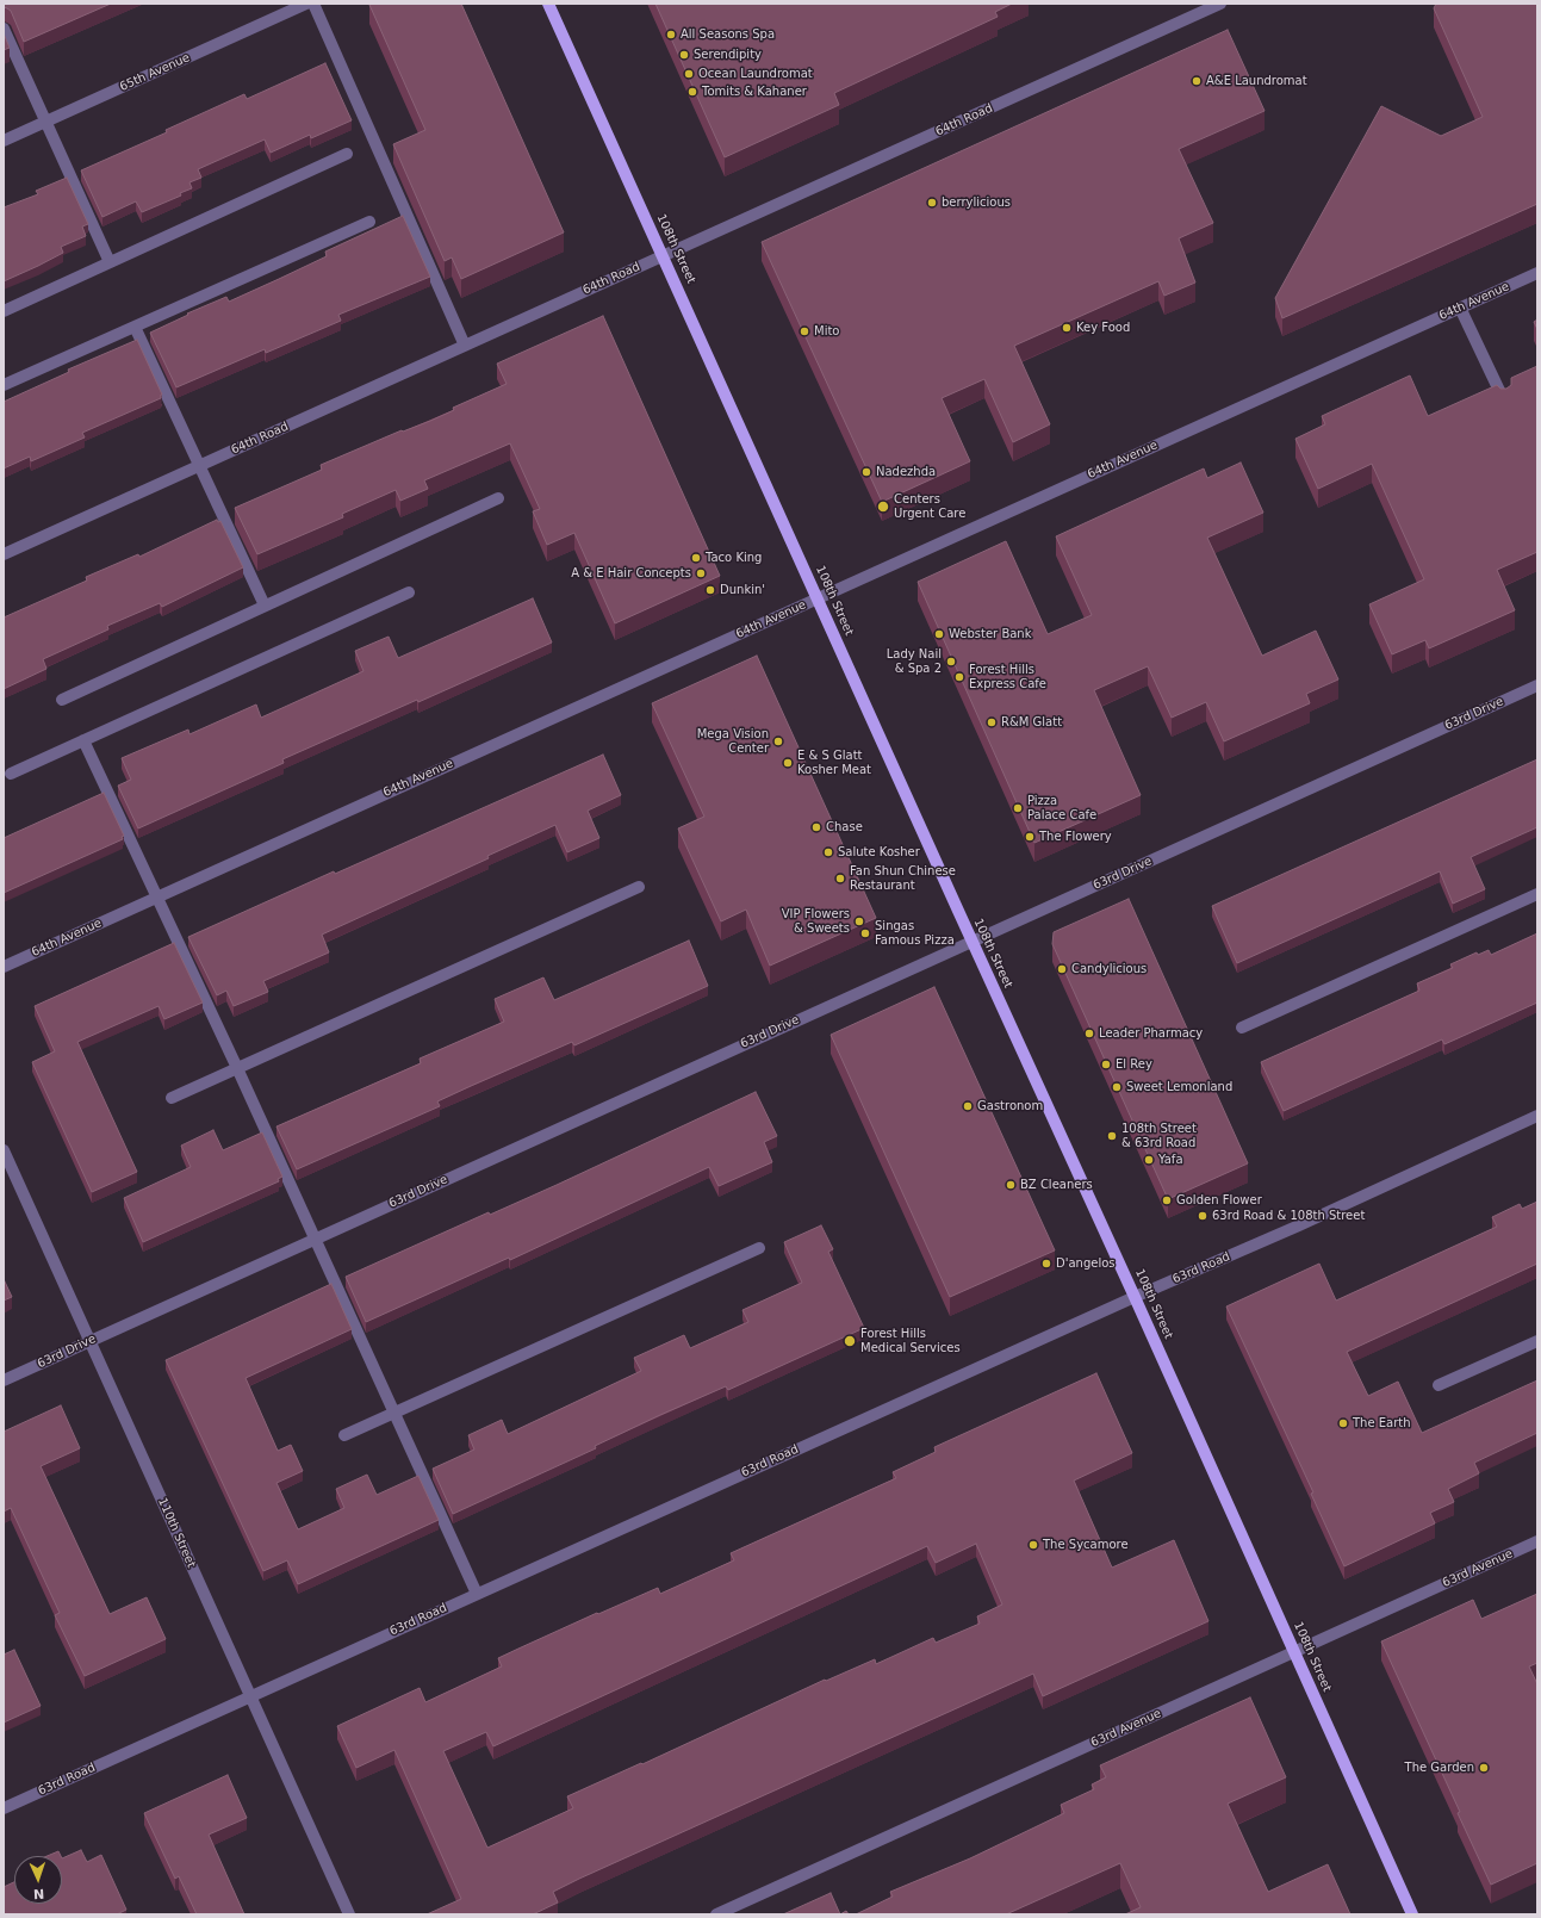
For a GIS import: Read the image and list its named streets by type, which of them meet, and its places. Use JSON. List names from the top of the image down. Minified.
{"streets":{"main road":["108th Street"],"street":["65th Avenue","64th Road","64th Avenue","63rd Drive","63rd Road","110th Street","63rd Avenue"]},"crossings":[["64th Road","108th Street"],["108th Street","64th Avenue"],["108th Street","63rd Drive"],["108th Street","63rd Road"],["108th Street","63rd Avenue"],["63rd Drive","110th Street"],["63rd Road","110th Street"]],"places":["All Seasons Spa","Serendipity","Ocean Laundromat","A&E Laundromat","Tomits & Kahaner","berrylicious","Key Food","Mito","Nadezhda","Centers Urgent Care","Taco King","A & E Hair Concepts","Dunkin'","Webster Bank","Lady Nail & Spa 2","Forest Hills Express Cafe","R&M Glatt","Mega Vision Center","E & S Glatt Kosher Meat","Pizza Palace Cafe","Chase","The Flowery","Salute Kosher","Fan Shun Chinese Restaurant","VIP Flowers & Sweets","Singas Famous Pizza","Candylicious","Leader Pharmacy","El Rey","Sweet Lemonland","Gastronom","108th Street & 63rd Road","Yafa","BZ Cleaners","Golden Flower","63rd Road & 108th Street","D'angelos","Forest Hills Medical Services","The Earth","The Sycamore","The Garden"],"north":"bottom"}
